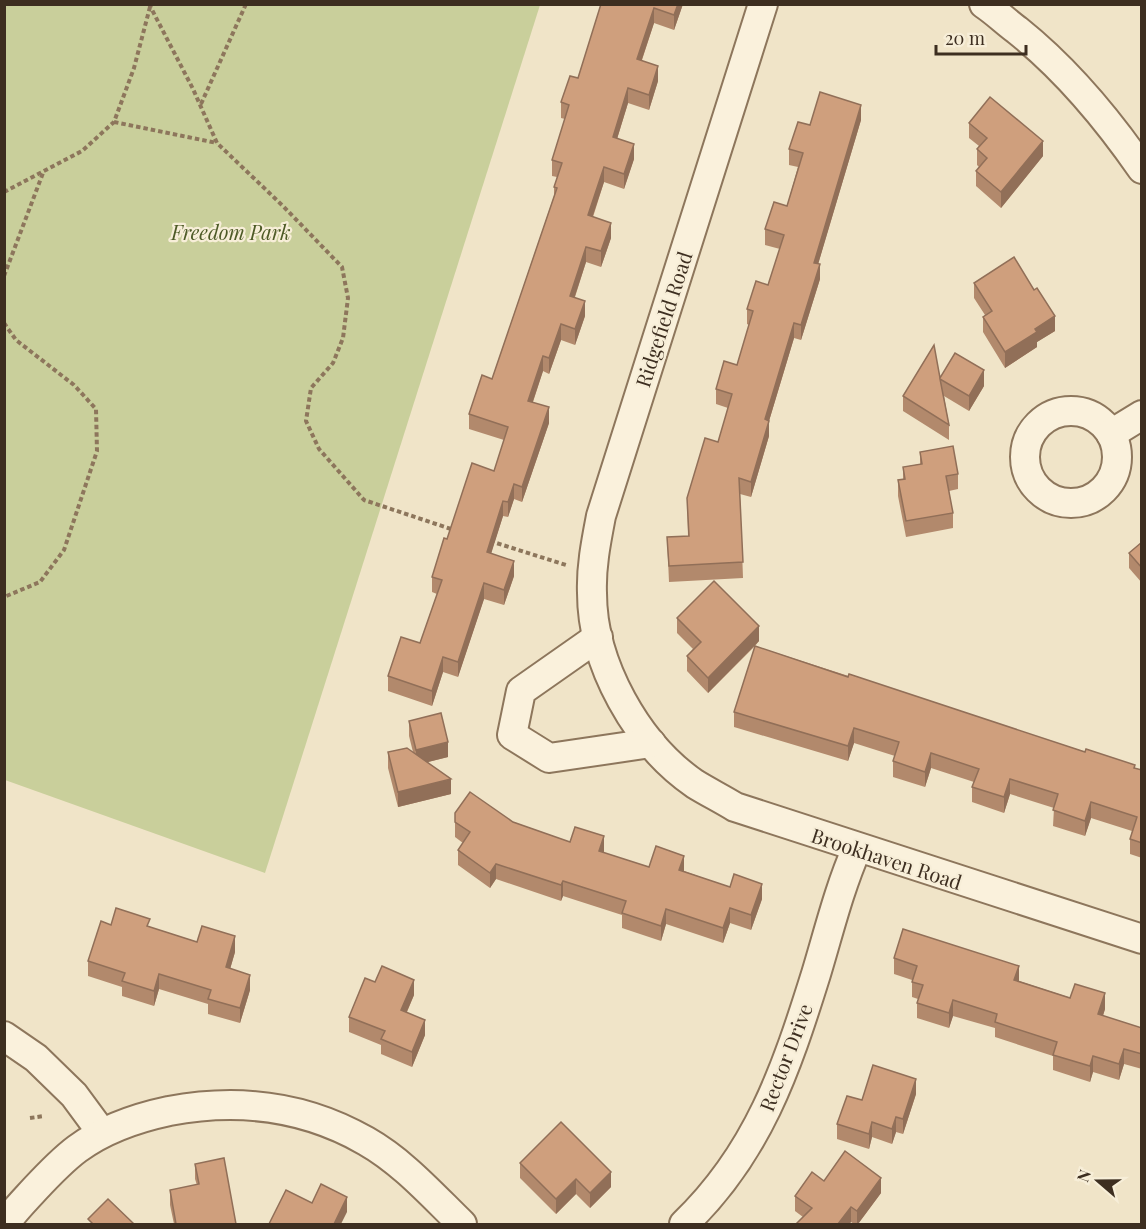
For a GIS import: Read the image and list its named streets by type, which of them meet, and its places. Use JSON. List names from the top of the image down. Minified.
{"streets":{"street":["Ridgefield Road","Brookhaven Road","Rector Drive"]},"crossings":[["Ridgefield Road","Brookhaven Road"],["Brookhaven Road","Rector Drive"]],"parks":["Freedom Park"],"scale_bar":"20 m","north":"left"}
